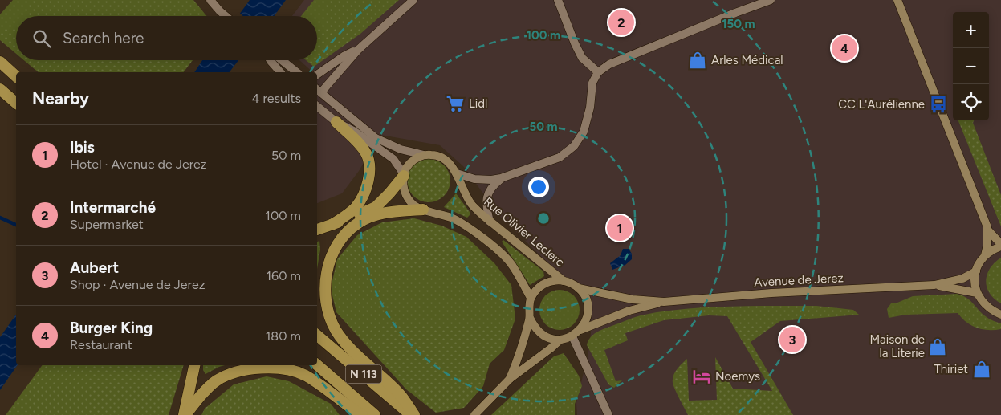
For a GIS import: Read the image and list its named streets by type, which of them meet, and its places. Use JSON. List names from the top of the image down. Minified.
{"streets":{"highway":["N 113"],"main road":["Rue Olivier Leclerc","Avenue de Jerez"]},"crossings":[["Rue Olivier Leclerc","Avenue de Jerez"]],"places":{"shop":["Arles Médical","Maison de la Literie","Thiriet"],"supermarket":["Lidl"],"bus stop":["CC L'Aurélienne"],"hotel":["Noemys"]},"page":{"pins":["2","4","1","3"],"map_buttons":["+","−"],"search":"Search here","heading":["Nearby","4 results"],"list":[{"mark":"1","name":"Ibis","note":"Hotel · Avenue de Jerez","value":"50 m"},{"mark":"2","name":"Intermarché","note":"Supermarket","value":"100 m"},{"mark":"3","name":"Aubert","note":"Shop · Avenue de Jerez","value":"160 m"},{"mark":"4","name":"Burger King","note":"Restaurant","value":"180 m"}]},"rings":["150 m","100 m","50 m"]}
